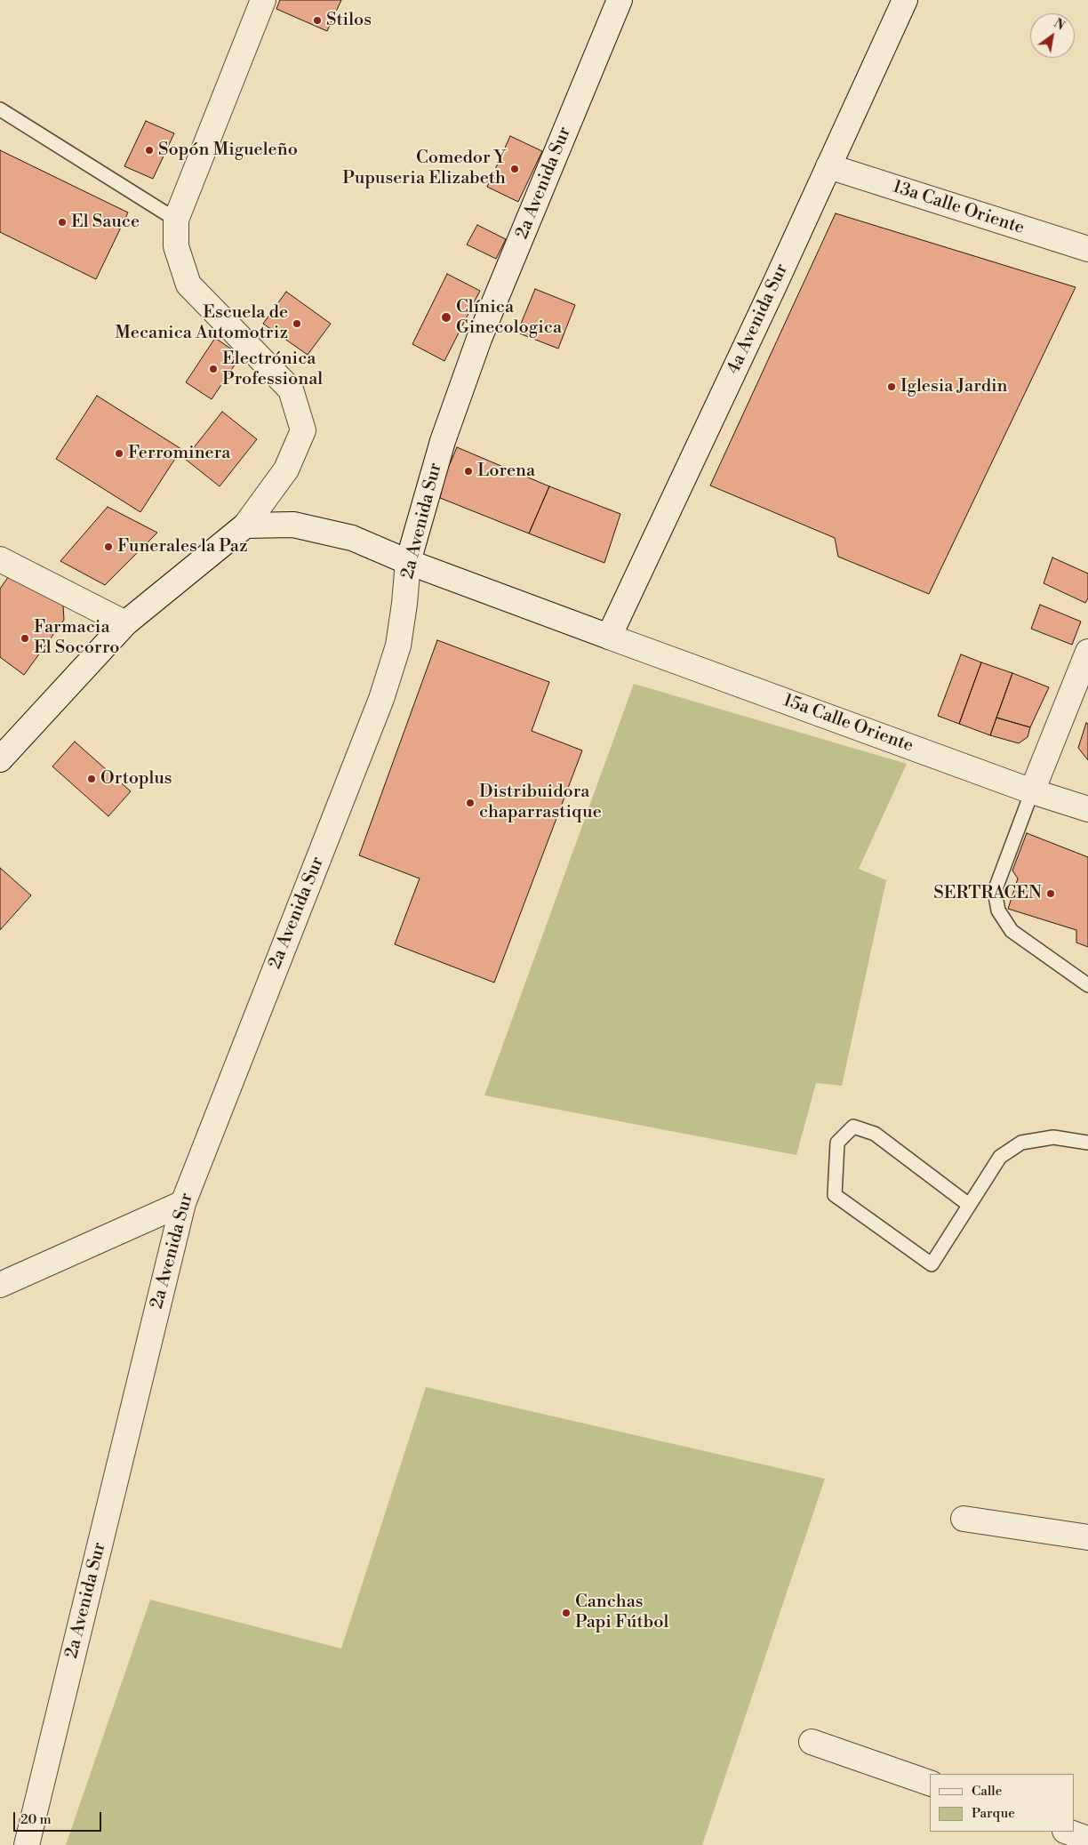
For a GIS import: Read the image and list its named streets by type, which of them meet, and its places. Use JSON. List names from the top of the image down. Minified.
{"streets":{"street":["2a Avenida Sur","13a Calle Oriente","4a Avenida Sur","15a Calle Oriente"]},"crossings":[["2a Avenida Sur","15a Calle Oriente"],["13a Calle Oriente","4a Avenida Sur"],["4a Avenida Sur","15a Calle Oriente"]],"places":["Stilos","Sopón Migueleño","Comedor Y Pupuseria Elizabeth","El Sauce","Clínica Ginecologica","Escuela de Mecanica Automotriz","Electrónica Professional","Iglesia Jardin","Ferrominera","Lorena","Funerales la Paz","Farmacia El Socorro","Ortoplus","Distribuidora chaparrastique","SERTRACEN","Canchas Papi Fútbol"],"legend":["Calle","Parque"],"scale_bar":"20 m","north":"top right"}
